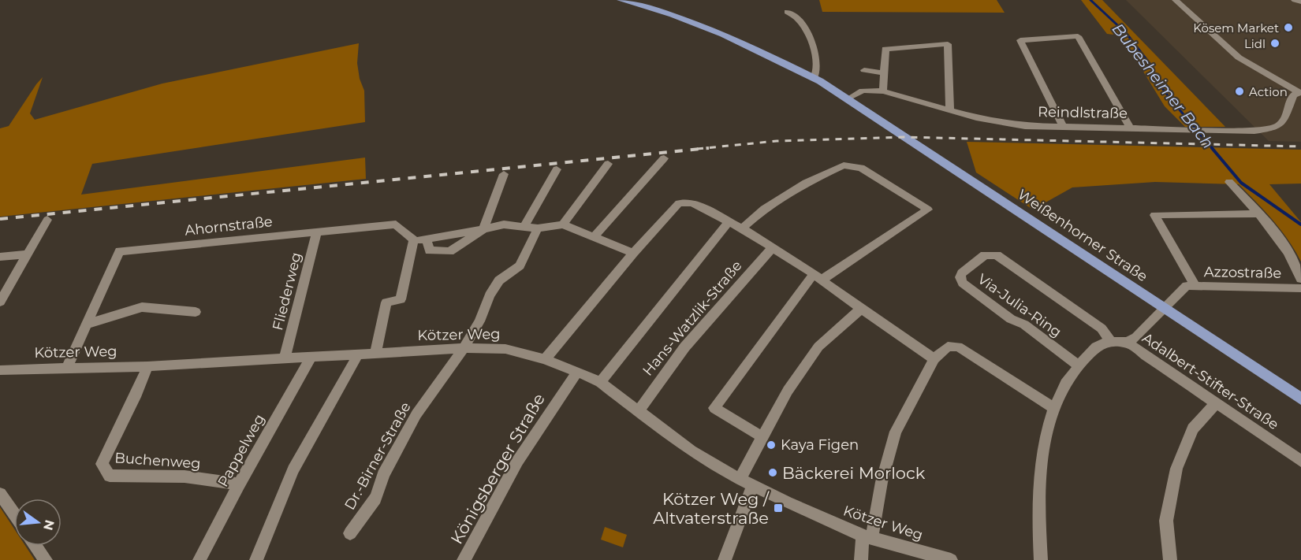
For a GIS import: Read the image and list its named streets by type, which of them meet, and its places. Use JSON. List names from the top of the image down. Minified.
{"streets":{"main road":["Weißenhorner Straße"],"street":["Reindlstraße","Ahornstraße","Azzostraße","Fliederweg","Via-Julia-Ring","Hans-Watzlik-Straße","Kötzer Weg","Adalbert-Stifter-Straße","Pappelweg","Dr.-Birner-Straße","Buchenweg","Königsberger Straße"]},"crossings":[["Reindlstraße","Weißenhorner Straße"],["Ahornstraße","Fliederweg"],["Ahornstraße","Kötzer Weg"],["Weißenhorner Straße","Azzostraße"],["Azzostraße","Adalbert-Stifter-Straße"],["Fliederweg","Kötzer Weg"],["Hans-Watzlik-Straße","Kötzer Weg"],["Kötzer Weg","Pappelweg"],["Kötzer Weg","Dr.-Birner-Straße"],["Kötzer Weg","Buchenweg"],["Kötzer Weg","Königsberger Straße"],["Pappelweg","Buchenweg"]],"water":["Bubesheimer Bach"],"places":{"other":["Kösem Market","Lidl","Action","Kaya Figen","Bäckerei Morlock"],"transit":["Kötzer Weg / Altvaterstraße"]},"north":"right"}
